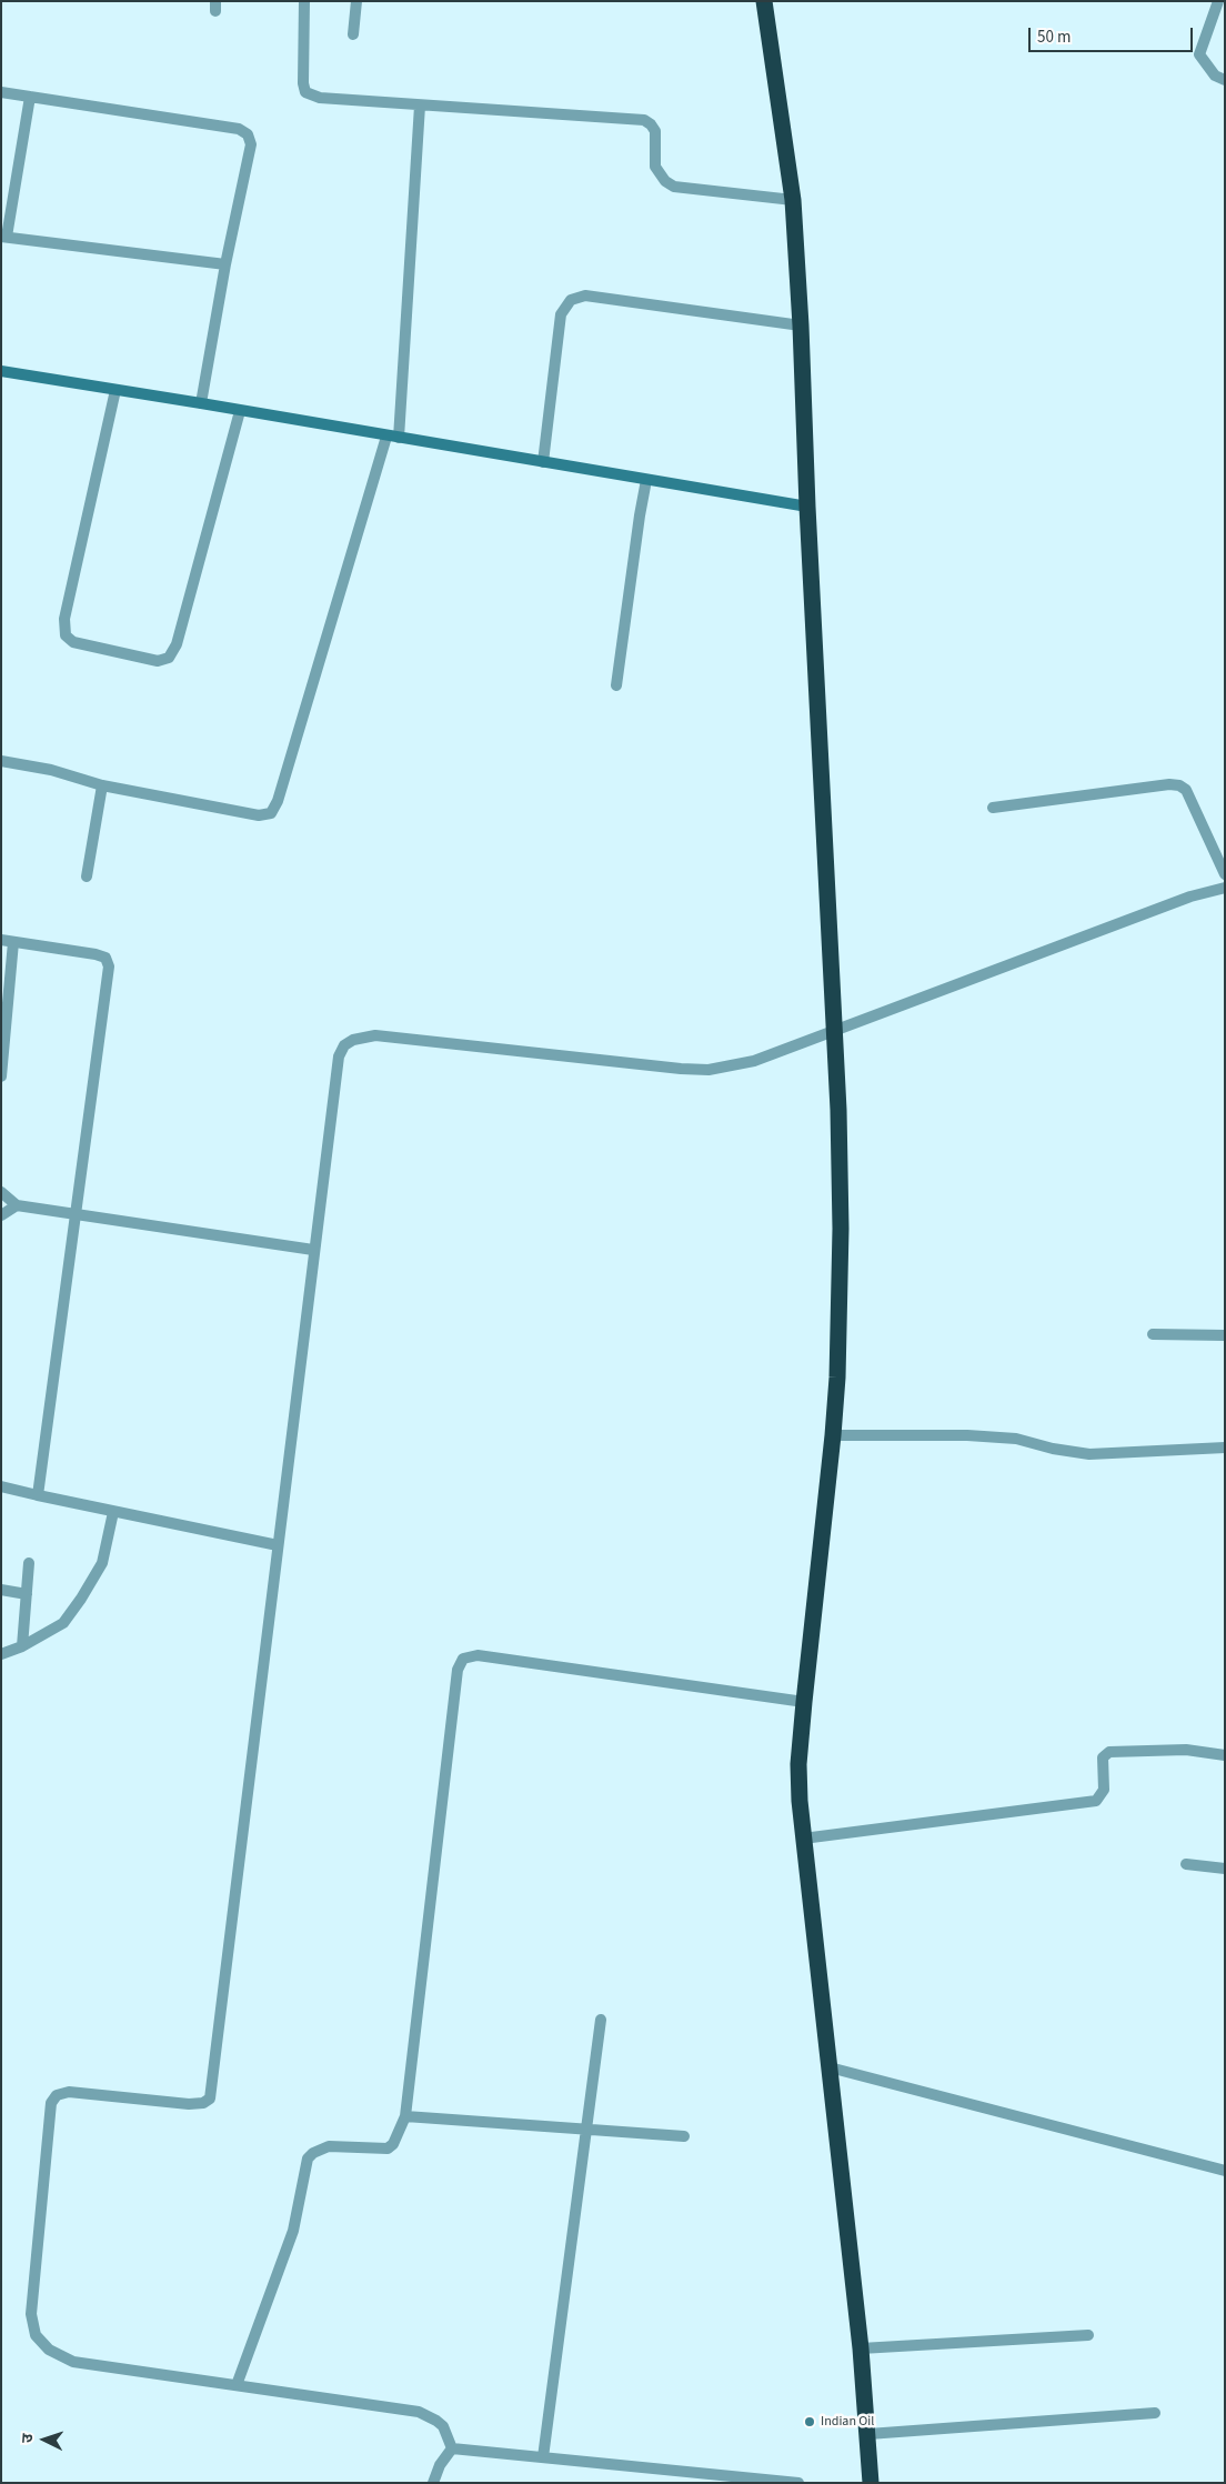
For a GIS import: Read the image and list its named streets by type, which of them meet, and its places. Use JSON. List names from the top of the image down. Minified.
{"places":["Indian Oil"],"scale_bar":"50 m","north":"left"}
